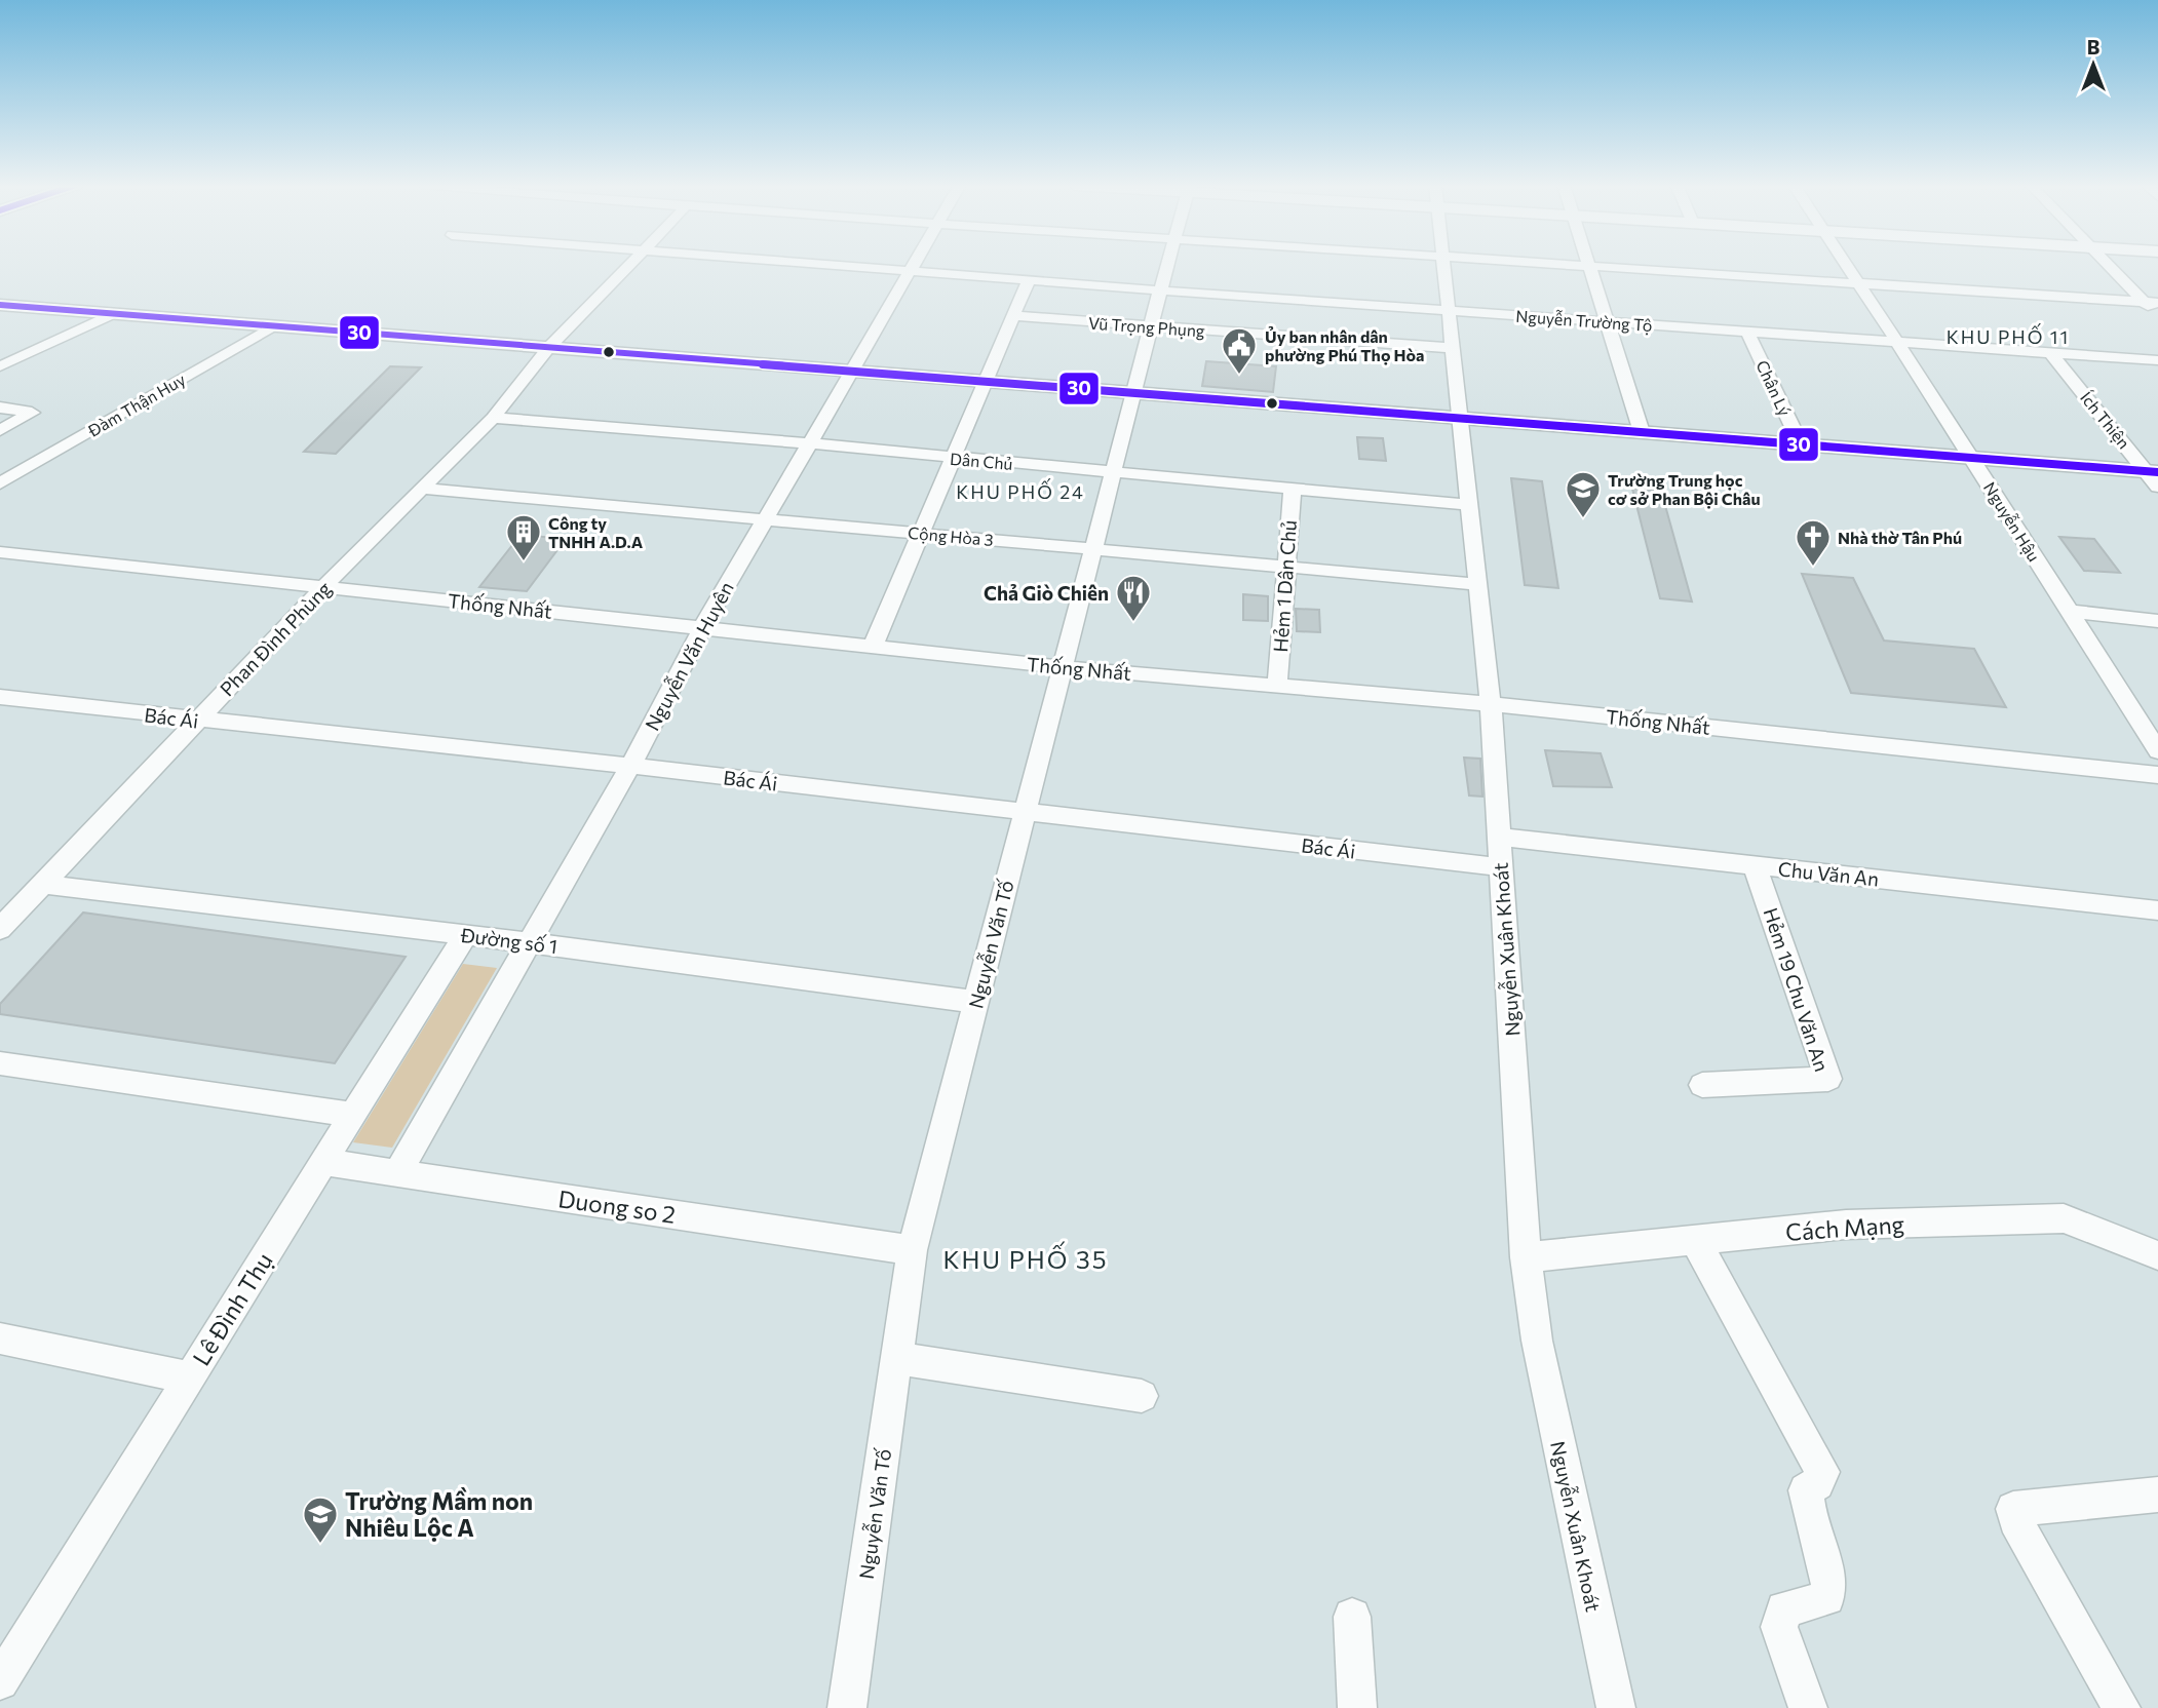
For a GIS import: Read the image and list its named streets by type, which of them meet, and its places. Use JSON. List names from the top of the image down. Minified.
{"streets":{"street":["Nguyễn Trường Tộ","Vũ Trọng Phụng","Chân Lý","Đàm Thận Huy","Ích Thiện","Dân Chủ","Nguyễn Hậu","Cộng Hòa 3","Hẻm 1 Dân Chủ","Thống Nhất","Phan Đình Phùng","Nguyễn Văn Huyên","Bác Ái","Chu Văn An","Đường số 1","Nguyễn Văn Tố","Nguyễn Xuân Khoát","Hẻm 19 Chu Văn An","Duong so 2","Cách Mạng","Lê Đình Thụ"]},"crossings":[["Nguyễn Trường Tộ","Chân Lý"],["Nguyễn Trường Tộ","Ích Thiện"],["Nguyễn Trường Tộ","Nguyễn Hậu"],["Nguyễn Trường Tộ","Nguyễn Văn Huyên"],["Nguyễn Trường Tộ","Nguyễn Văn Tố"],["Nguyễn Trường Tộ","Nguyễn Xuân Khoát"],["Vũ Trọng Phụng","Nguyễn Văn Tố"],["Vũ Trọng Phụng","Nguyễn Xuân Khoát"],["Dân Chủ","Hẻm 1 Dân Chủ"],["Dân Chủ","Phan Đình Phùng"],["Dân Chủ","Nguyễn Văn Huyên"],["Dân Chủ","Nguyễn Văn Tố"],["Dân Chủ","Nguyễn Xuân Khoát"],["Cộng Hòa 3","Hẻm 1 Dân Chủ"],["Cộng Hòa 3","Phan Đình Phùng"],["Cộng Hòa 3","Nguyễn Văn Huyên"],["Cộng Hòa 3","Nguyễn Văn Tố"],["Cộng Hòa 3","Nguyễn Xuân Khoát"],["Hẻm 1 Dân Chủ","Thống Nhất"],["Thống Nhất","Phan Đình Phùng"],["Thống Nhất","Nguyễn Văn Huyên"],["Thống Nhất","Nguyễn Văn Tố"],["Thống Nhất","Nguyễn Xuân Khoát"],["Phan Đình Phùng","Bác Ái"],["Phan Đình Phùng","Đường số 1"],["Nguyễn Văn Huyên","Bác Ái"],["Nguyễn Văn Huyên","Đường số 1"],["Nguyễn Văn Huyên","Duong so 2"],["Bác Ái","Nguyễn Văn Tố"],["Bác Ái","Nguyễn Xuân Khoát"],["Chu Văn An","Nguyễn Xuân Khoát"],["Chu Văn An","Hẻm 19 Chu Văn An"],["Đường số 1","Nguyễn Văn Tố"],["Đường số 1","Lê Đình Thụ"],["Nguyễn Văn Tố","Duong so 2"],["Nguyễn Xuân Khoát","Cách Mạng"],["Duong so 2","Lê Đình Thụ"]],"districts":["KHU PHỐ 11","KHU PHỐ 24","KHU PHỐ 35"],"places":{"public building":["Ủy ban nhân dân phường Phú Thọ Hòa"],"school or university":["Trường Trung học cơ sở Phan Bội Châu","Trường Mầm non Nhiêu Lộc A"],"building":["Công ty TNHH A.D.A"],"church":["Nhà thờ Tân Phú"],"restaurant":["Chả Giò Chiên"]},"lines":["transit line 30"],"north":"top"}
